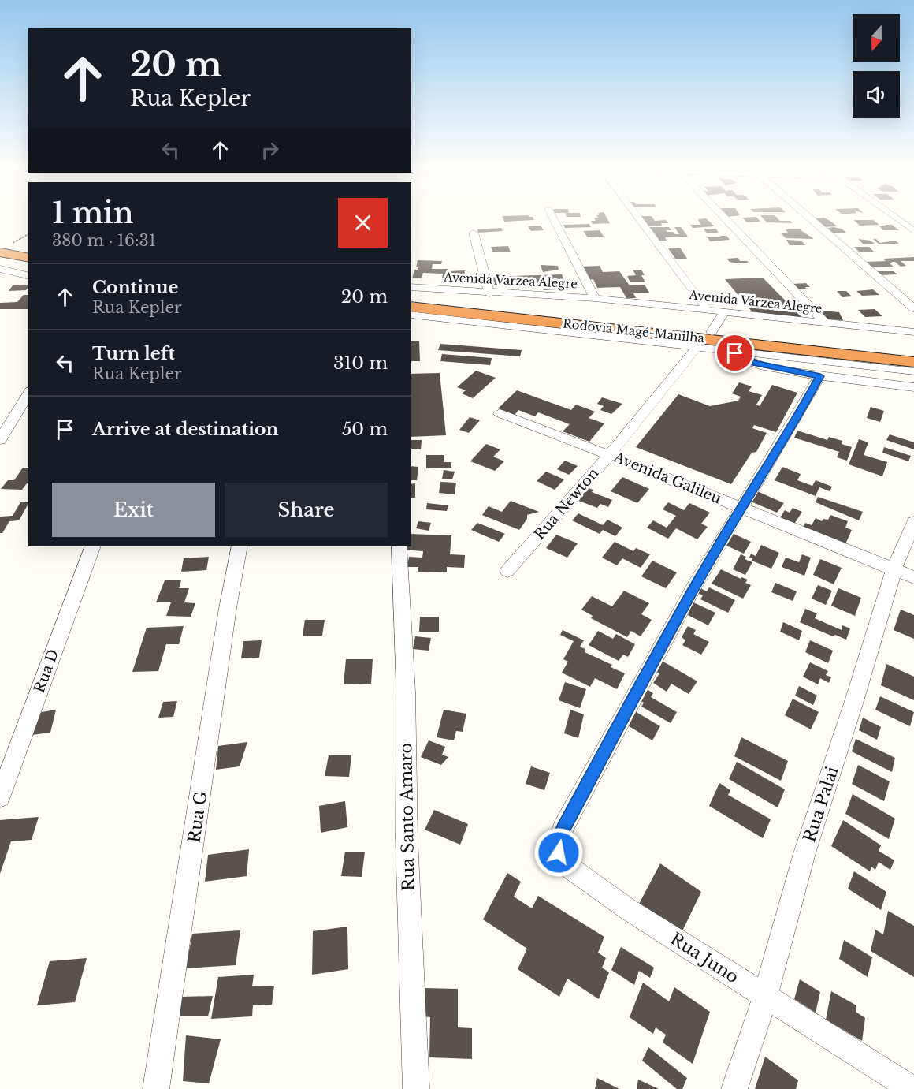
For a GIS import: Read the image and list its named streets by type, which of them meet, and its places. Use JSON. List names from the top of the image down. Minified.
{"streets":{"highway":["Rodovia Magé-Manilha"],"street":["Avenida Varzea Alegre","Avenida Várzea Alegre","Avenida Galileu","Rua Newton","Rua D","Rua Palai","Rua G","Rua Santo Amaro","Rua Juno"]},"crossings":[["Avenida Varzea Alegre","Avenida Várzea Alegre"],["Avenida Galileu","Rua Newton"],["Avenida Galileu","Rua Palai"],["Avenida Galileu","Rua Juno"],["Rua Palai","Rua Juno"]],"north":"bottom","page":{"turn":["20 m","Rua Kepler"],"heading":["1 min","380 m · 16:31"],"list":[{"name":"Continue","note":"Rua Kepler","value":"20 m"},{"name":"Turn left","note":"Rua Kepler","value":"310 m"},{"name":"Arrive at destination","value":"50 m"}],"buttons":["Exit","Share"]}}
